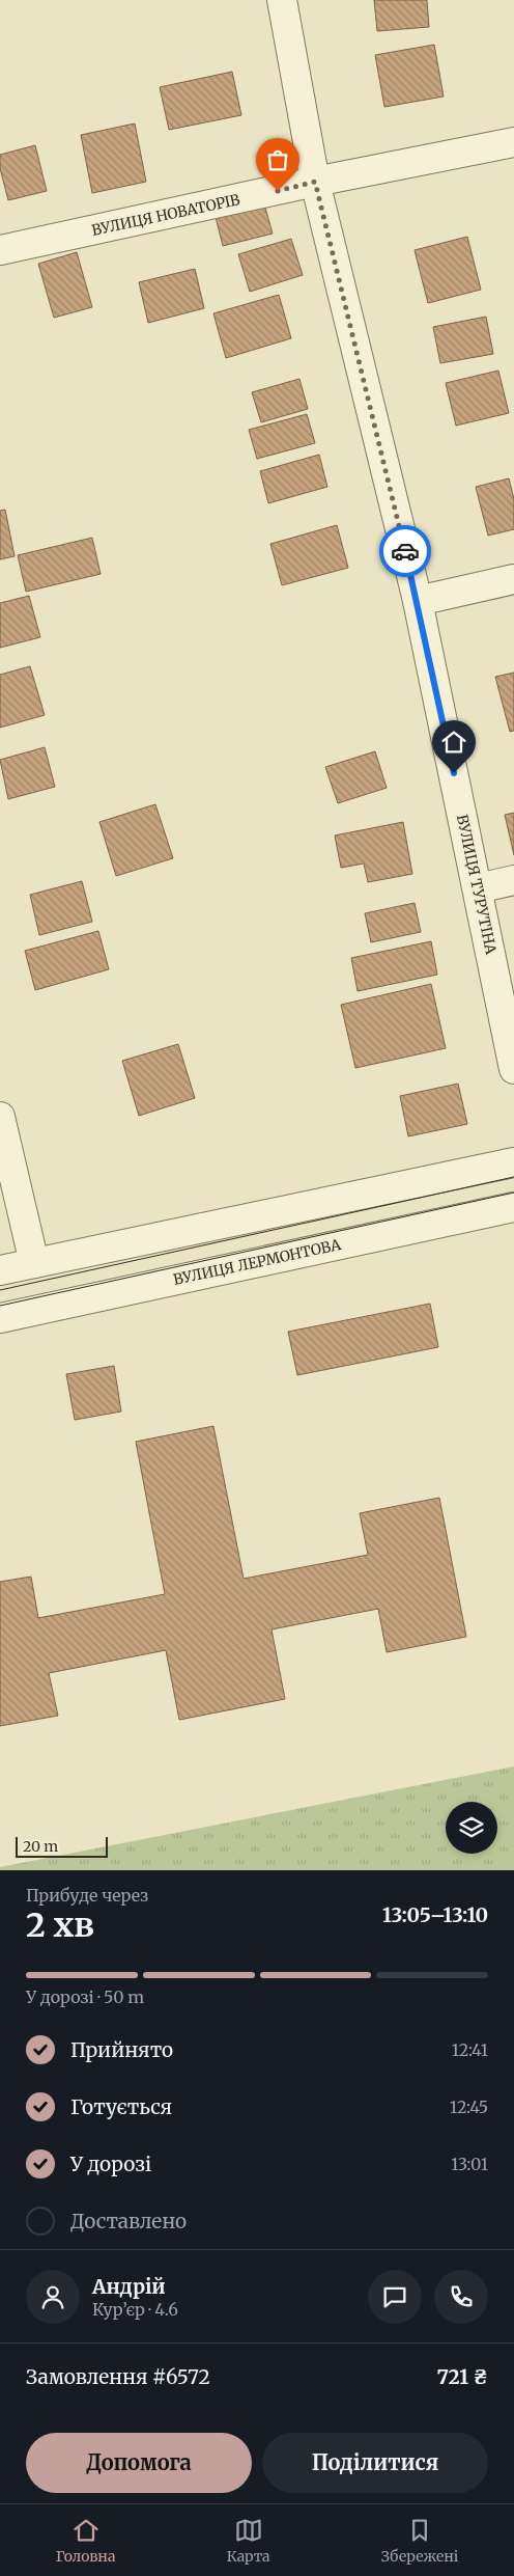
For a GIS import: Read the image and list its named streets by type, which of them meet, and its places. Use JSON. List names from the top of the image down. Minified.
{"streets":{"street":["ВУЛИЦЯ НОВАТОРІВ","ВУЛИЦЯ ТУРУТІНА","ВУЛИЦЯ ЛЕРМОНТОВА"]},"crossings":[["ВУЛИЦЯ НОВАТОРІВ","ВУЛИЦЯ ТУРУТІНА"]],"scale_bar":"20 m","page":{"scale":"20 m","heading":["2 хв","Прибуде через","13:05–13:10"],"panel":["Андрій","Кур’єр · 4.6","Замовлення #6572","721 ₴"],"bar":"У дорозі · 50 m","list":[["Прийнято","12:41"],["Готується","12:45"],["У дорозі","13:01"],"Доставлено"],"buttons":["Допомога","Поділитися"],"tabs":["Головна","Карта","Збережені"]}}
